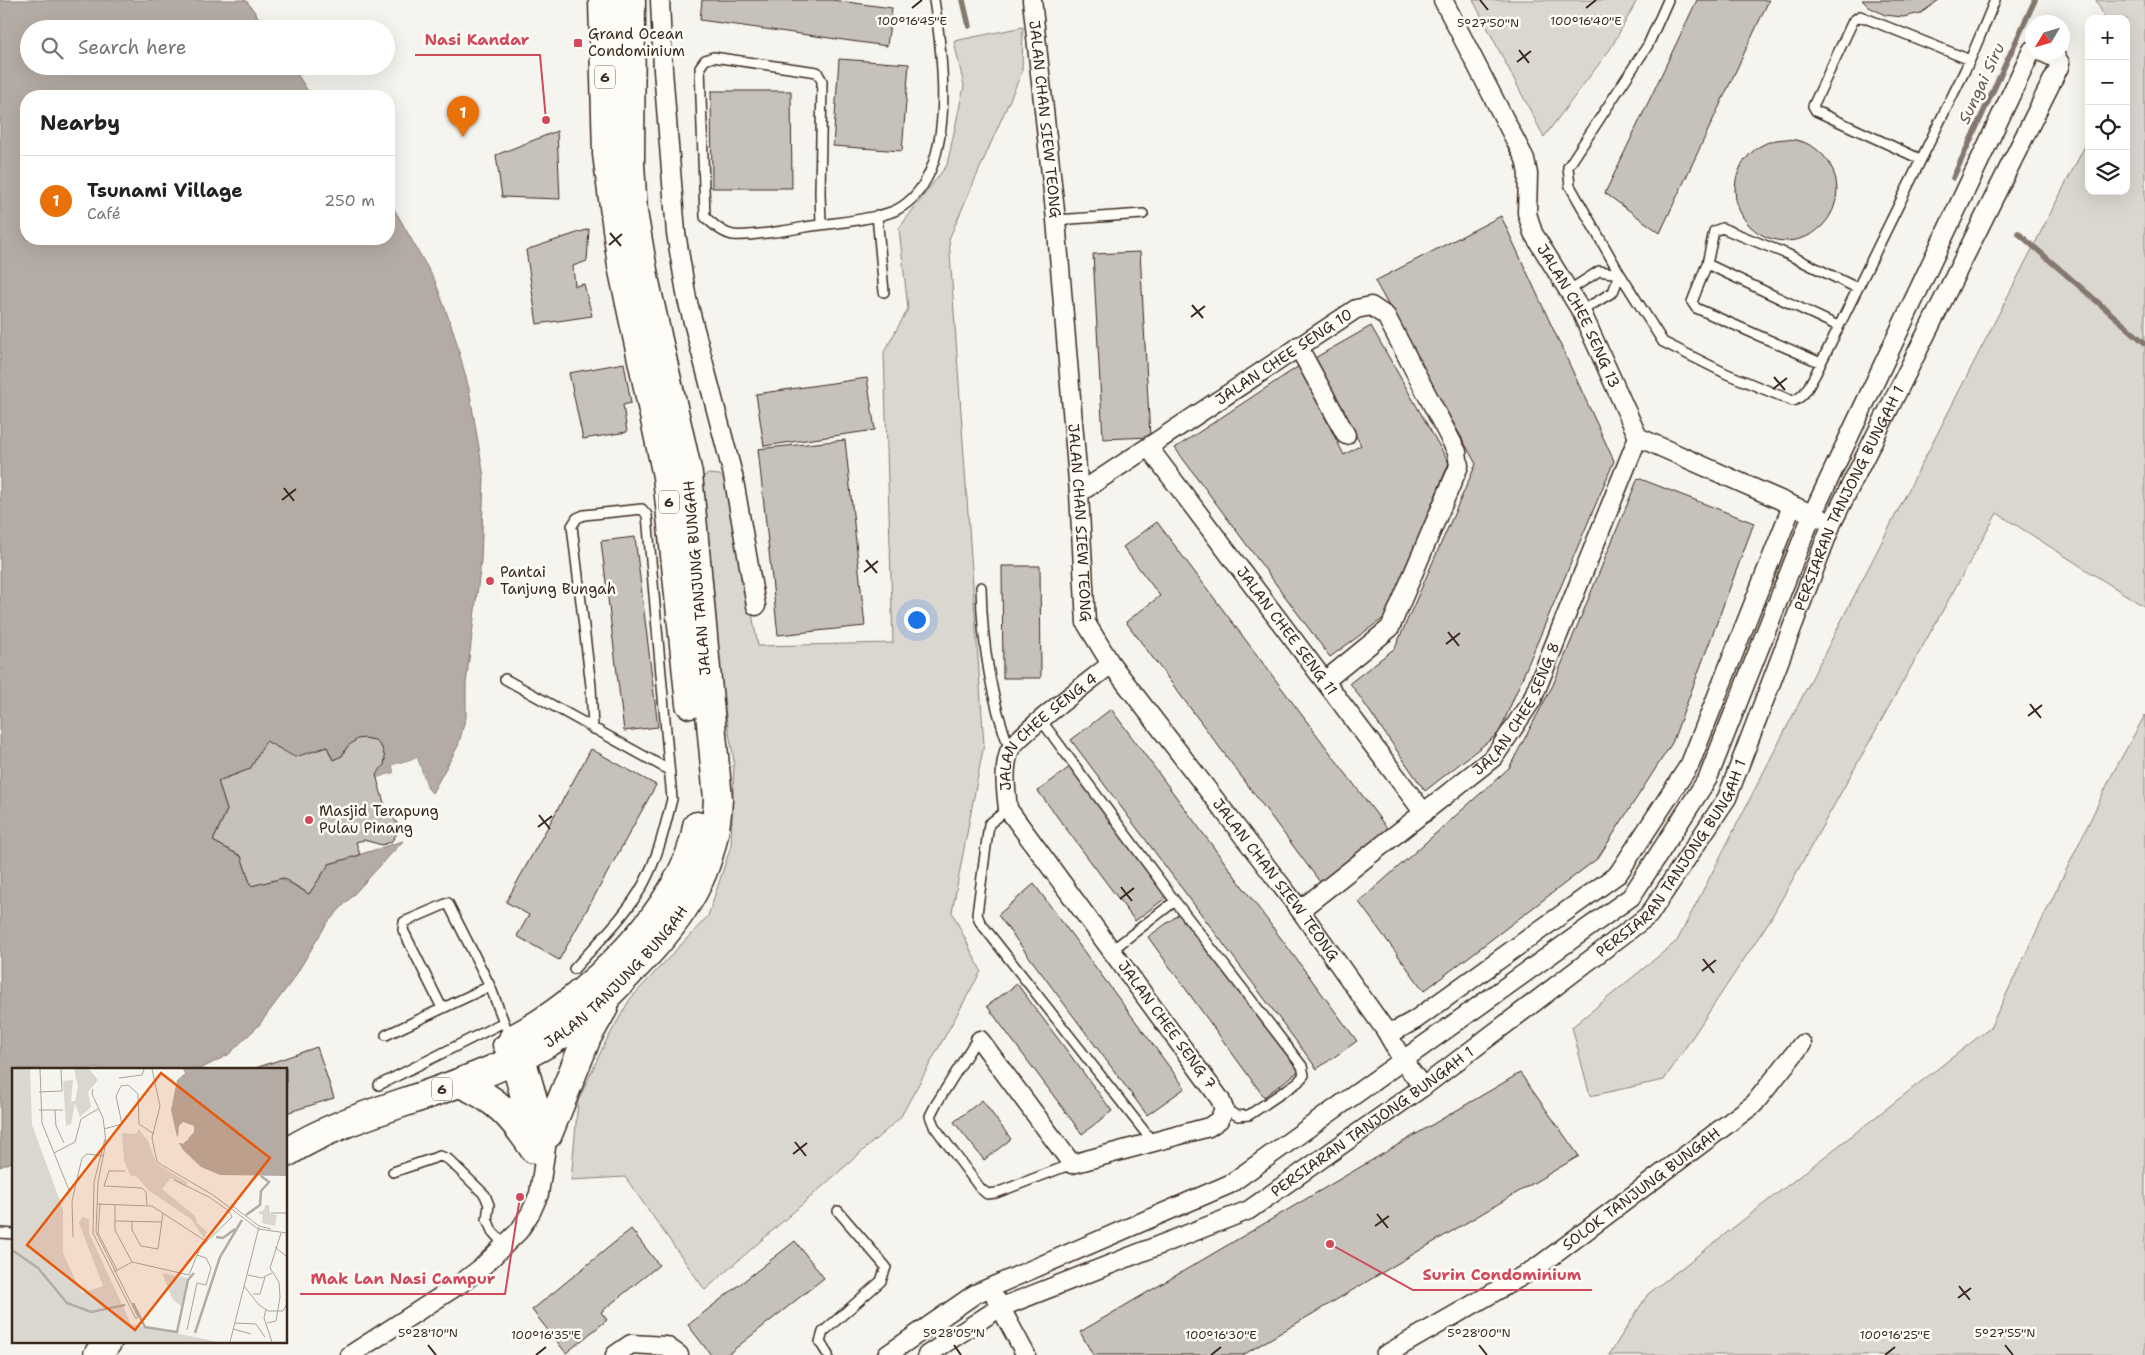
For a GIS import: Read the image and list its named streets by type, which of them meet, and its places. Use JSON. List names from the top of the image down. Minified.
{"streets":{"main road":["6","JALAN TANJUNG BUNGAH"],"street":["JALAN CHAN SIEW TEONG","JALAN CHEE SENG 13","JALAN CHEE SENG 10","PERSIARAN TANJONG BUNGAH 1","JALAN CHEE SENG 11","JALAN CHEE SENG 8","JALAN CHEE SENG 4","JALAN CHEE SENG 7","SOLOK TANJUNG BUNGAH"]},"crossings":[["6","JALAN TANJUNG BUNGAH"],["JALAN CHAN SIEW TEONG","JALAN CHEE SENG 10"],["JALAN CHAN SIEW TEONG","PERSIARAN TANJONG BUNGAH 1"],["JALAN CHAN SIEW TEONG","JALAN CHEE SENG 8"],["JALAN CHAN SIEW TEONG","JALAN CHEE SENG 4"],["JALAN CHEE SENG 13","JALAN CHEE SENG 8"],["JALAN CHEE SENG 10","JALAN CHEE SENG 11"],["JALAN CHEE SENG 11","JALAN CHEE SENG 8"],["JALAN CHEE SENG 4","JALAN CHEE SENG 7"]],"water":["Sungai Siru"],"places":{"transit":["Grand Ocean Condominium"],"other":["Nasi Kandar","Pantai Tanjung Bungah","Masjid Terapung Pulau Pinang","Mak Lan Nasi Campur","Surin Condominium"]},"north":"bottom left","page":{"map_buttons":["+","−"],"search":"Search here","heading":"Nearby","pins":"1","list":[{"mark":"1","name":"Tsunami Village","note":"Café","value":"250 m"}]},"coordinates":["100°16'45\"E","100°16'40\"E","5°27'50\"N","5°28'10\"N","5°28'05\"N","5°28'00\"N","5°27'55\"N","100°16'35\"E","100°16'30\"E","100°16'25\"E"]}
